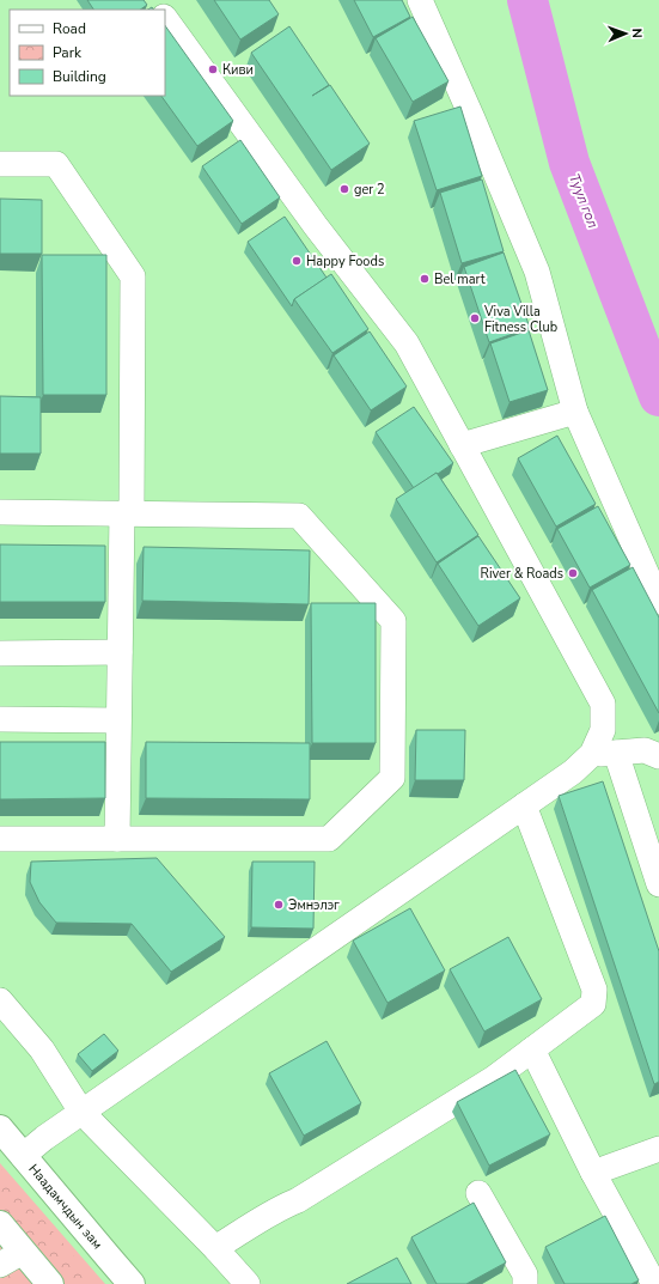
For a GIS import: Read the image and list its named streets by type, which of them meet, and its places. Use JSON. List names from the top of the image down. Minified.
{"streets":{"highway":["Наадамчдын зам"]},"water":["Туул гол"],"places":["Киви","ger 2","Happy Foods","Bel mart","Viva Villa Fitness Club","River & Roads","Эмнэлэг"],"legend":["Road","Park","Building"],"north":"right"}
